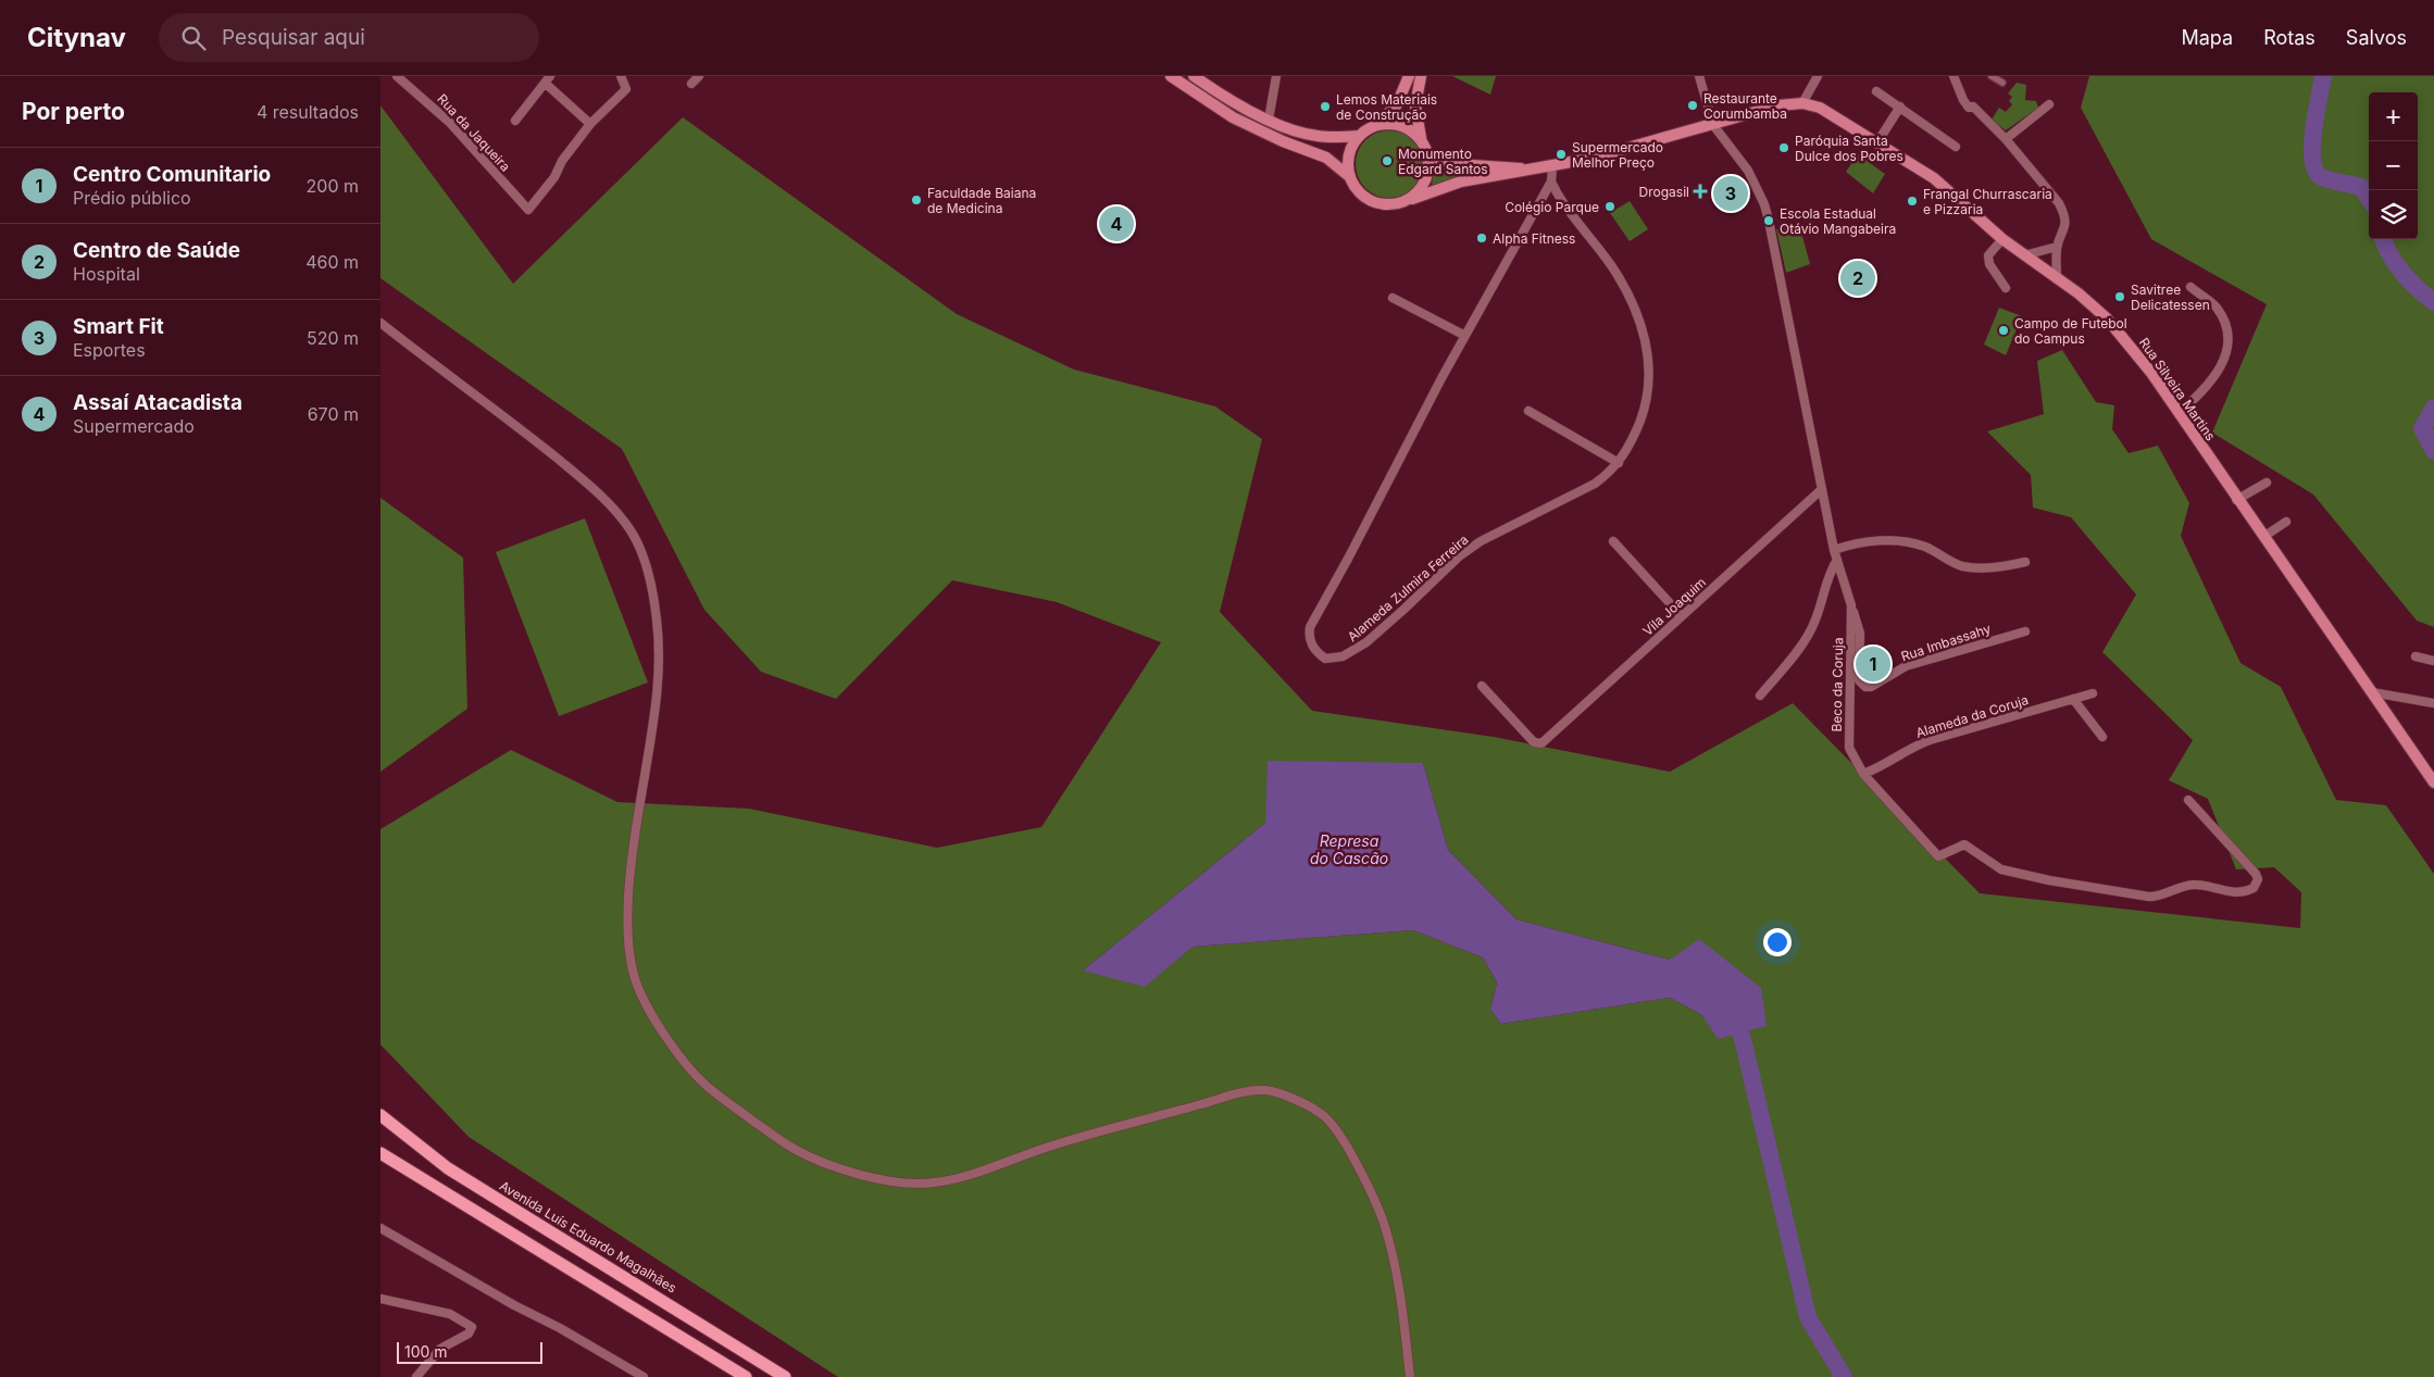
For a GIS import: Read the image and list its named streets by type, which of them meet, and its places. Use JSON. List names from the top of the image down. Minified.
{"streets":{"main road":["Rua Silveira Martins","Avenida Luís Eduardo Magalhães"],"street":["Rua da Jaqueira","Alameda Zulmira Ferreira","Vila Joaquim","Rua Imbassahy","Beco da Coruja","Alameda da Coruja"]},"crossings":[["Rua Silveira Martins","Alameda Zulmira Ferreira"],["Rua Silveira Martins","Beco da Coruja"],["Vila Joaquim","Beco da Coruja"],["Rua Imbassahy","Beco da Coruja"],["Beco da Coruja","Alameda da Coruja"]],"water":["Represa do Cascão"],"places":{"other":["Restaurante Corumbamba","Lemos Materiais de Construção","Paróquia Santa Dulce dos Pobres","Supermercado Melhor Preço","Monumento Edgard Santos","Faculdade Baiana de Medicina","Frangal Churrascaria e Pizzaria","Colégio Parque","Escola Estadual Otávio Mangabeira","Alpha Fitness","Savitree Delicatessen","Campo de Futebol do Campus"],"health":["Drogasil"]},"scale_bar":"100 m","page":{"header":"Citynav","search":"Pesquisar aqui","nav":["Mapa","Rotas","Salvos"],"heading":["Por perto","4 resultados"],"map_buttons":["+","−"],"list":[{"mark":"1","name":"Centro Comunitario","note":"Prédio público","value":"200 m"},{"mark":"2","name":"Centro de Saúde","note":"Hospital","value":"460 m"},{"mark":"3","name":"Smart Fit","note":"Esportes","value":"520 m"},{"mark":"4","name":"Assaí Atacadista","note":"Supermercado","value":"670 m"}],"pins":["3","4","2","1"],"scale":"100 m"}}
